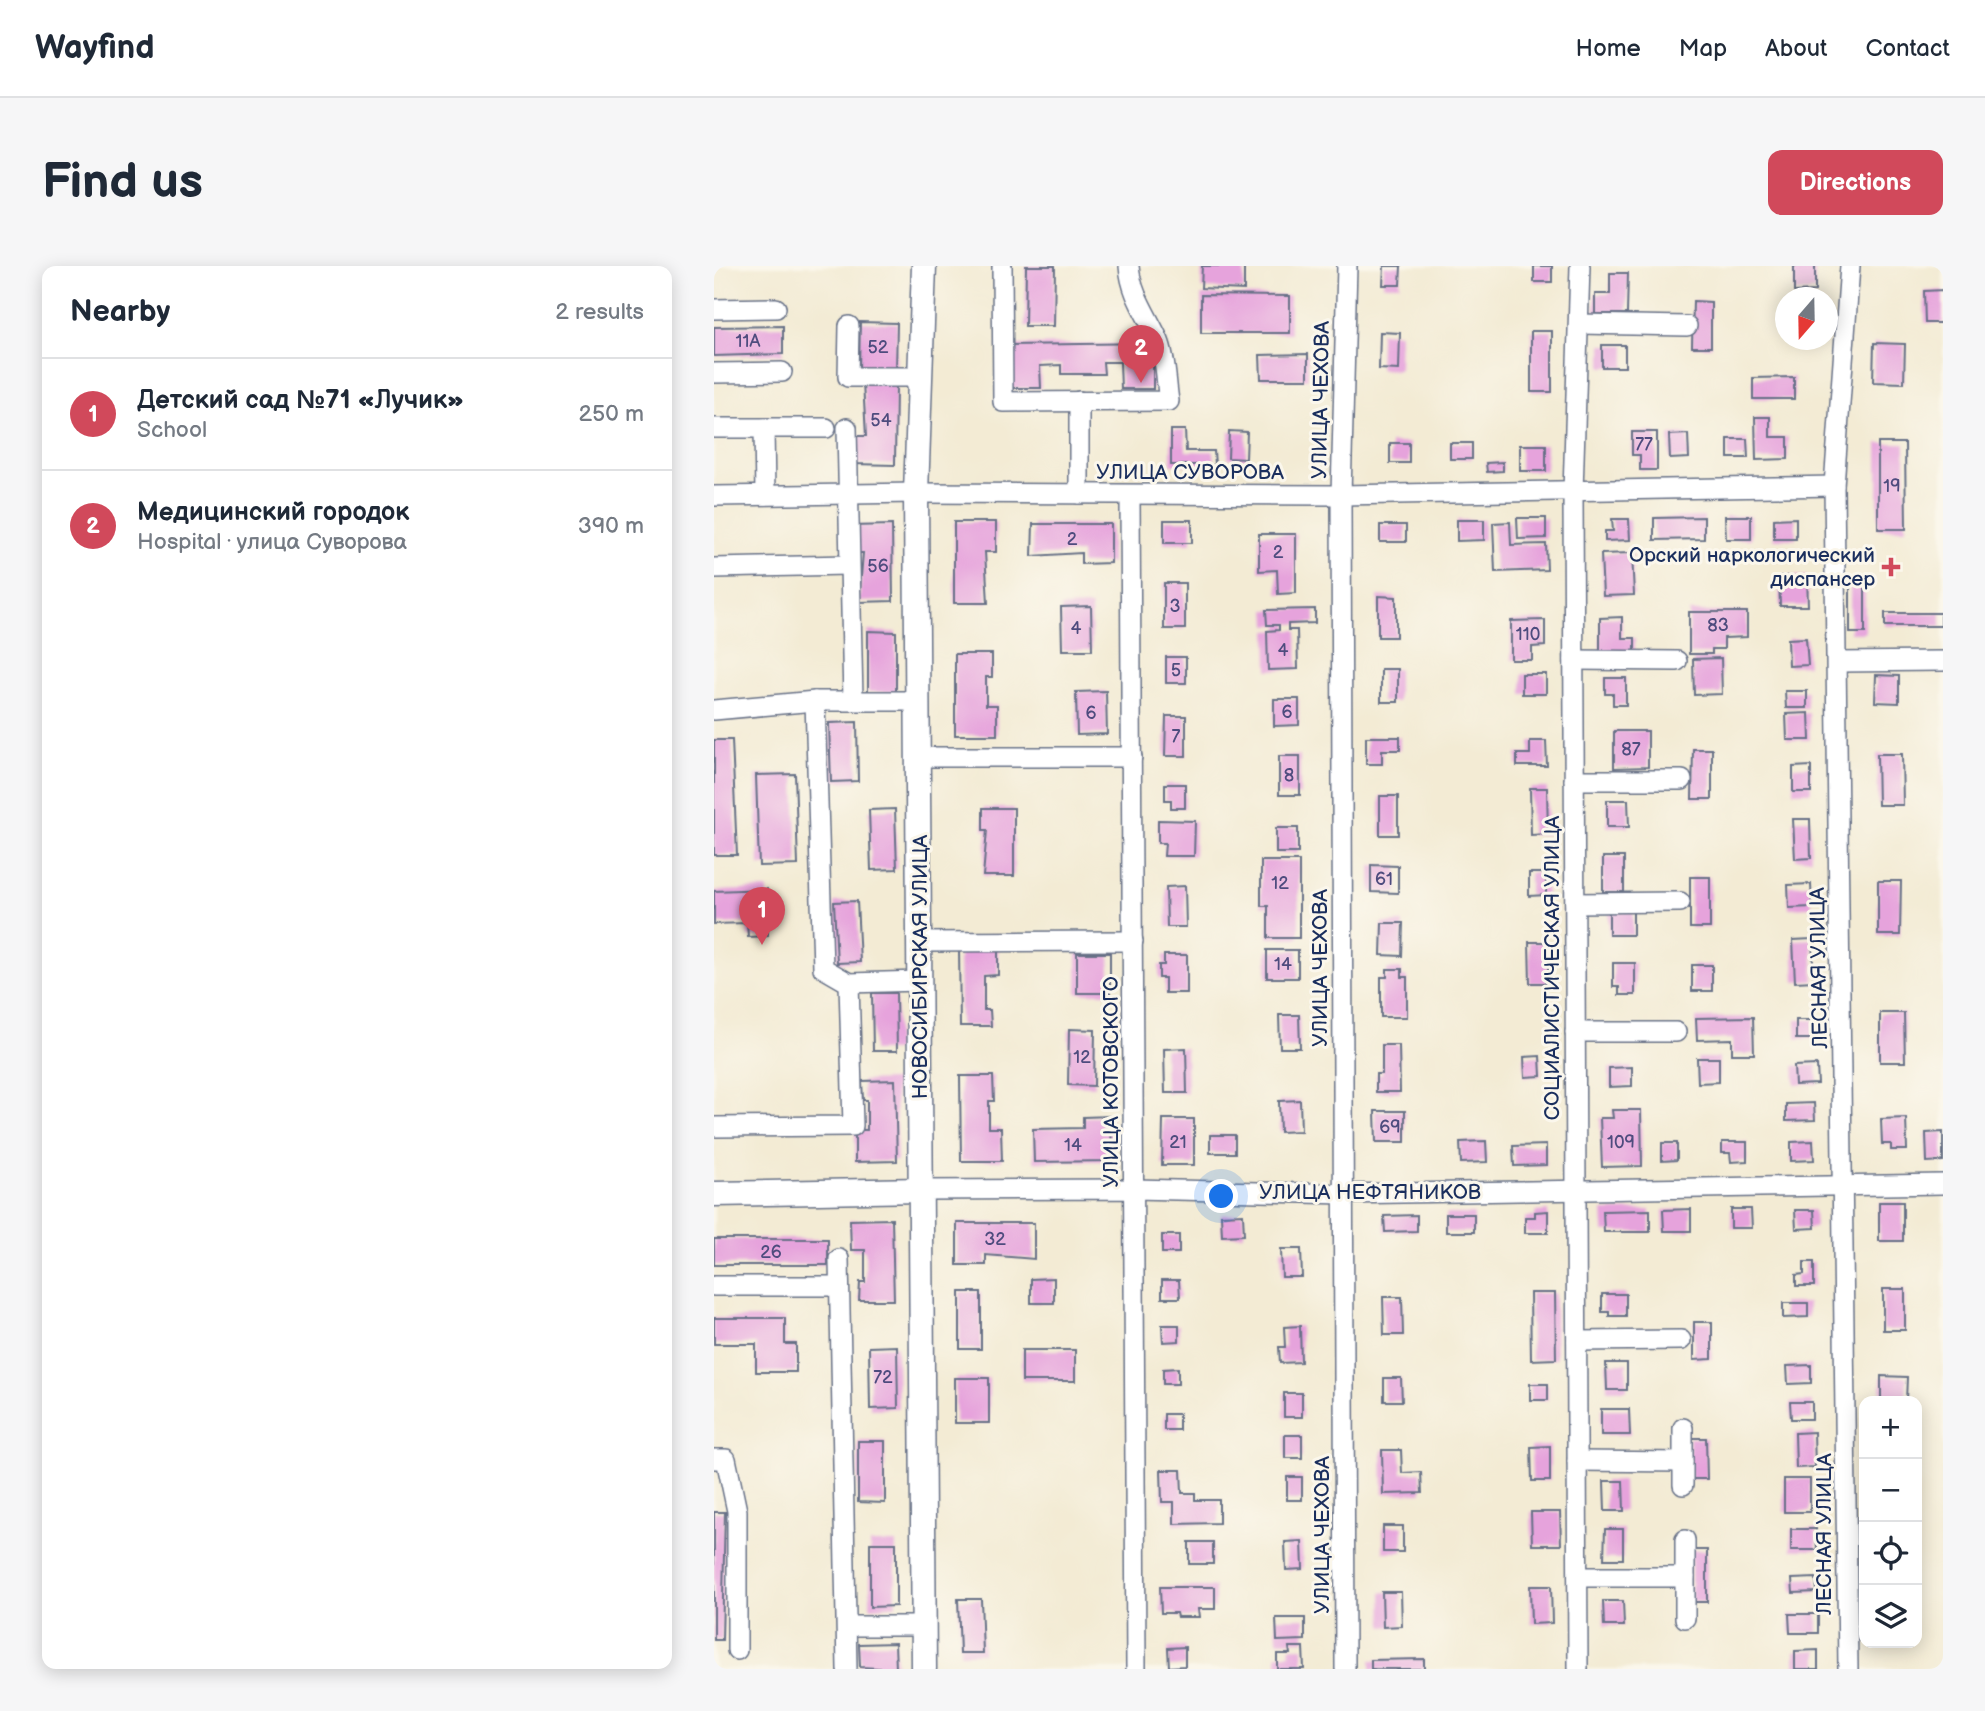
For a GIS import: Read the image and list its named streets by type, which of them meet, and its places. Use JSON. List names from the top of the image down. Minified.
{"streets":{"main road":["НОВОСИБИРСКАЯ УЛИЦА","УЛИЦА НЕФТЯНИКОВ"],"street":["УЛИЦА ЧЕХОВА","УЛИЦА СУВОРОВА","СОЦИАЛИСТИЧЕСКАЯ УЛИЦА","ЛЕСНАЯ УЛИЦА","УЛИЦА КОТОВСКОГО"]},"crossings":[["УЛИЦА ЧЕХОВА","УЛИЦА СУВОРОВА"],["УЛИЦА ЧЕХОВА","УЛИЦА НЕФТЯНИКОВ"],["УЛИЦА СУВОРОВА","НОВОСИБИРСКАЯ УЛИЦА"],["УЛИЦА СУВОРОВА","СОЦИАЛИСТИЧЕСКАЯ УЛИЦА"],["УЛИЦА СУВОРОВА","ЛЕСНАЯ УЛИЦА"],["УЛИЦА СУВОРОВА","УЛИЦА КОТОВСКОГО"],["НОВОСИБИРСКАЯ УЛИЦА","УЛИЦА НЕФТЯНИКОВ"],["СОЦИАЛИСТИЧЕСКАЯ УЛИЦА","УЛИЦА НЕФТЯНИКОВ"],["ЛЕСНАЯ УЛИЦА","УЛИЦА НЕФТЯНИКОВ"],["УЛИЦА КОТОВСКОГО","УЛИЦА НЕФТЯНИКОВ"]],"places":{"health":["Орский наркологический диспансер"]},"house_numbers":["11А","52","54","77","19","2","2","56","3","83","4","110","4","5","6","6","7","87","8","61","12","14","12","69","21","109","14","32","26","72"],"north":"bottom","page":{"header":"Wayfind","nav":["Home","Map","About","Contact"],"buttons":"Directions","title":"Find us","heading":["Nearby","2 results"],"pins":["2","1"],"list":[{"mark":"1","name":"Детский сад №71 «Лучик»","note":"School","value":"250 m"},{"mark":"2","name":"Медицинский городок","note":"Hospital · улица Суворова","value":"390 m"}],"map_buttons":["+","−"]}}
